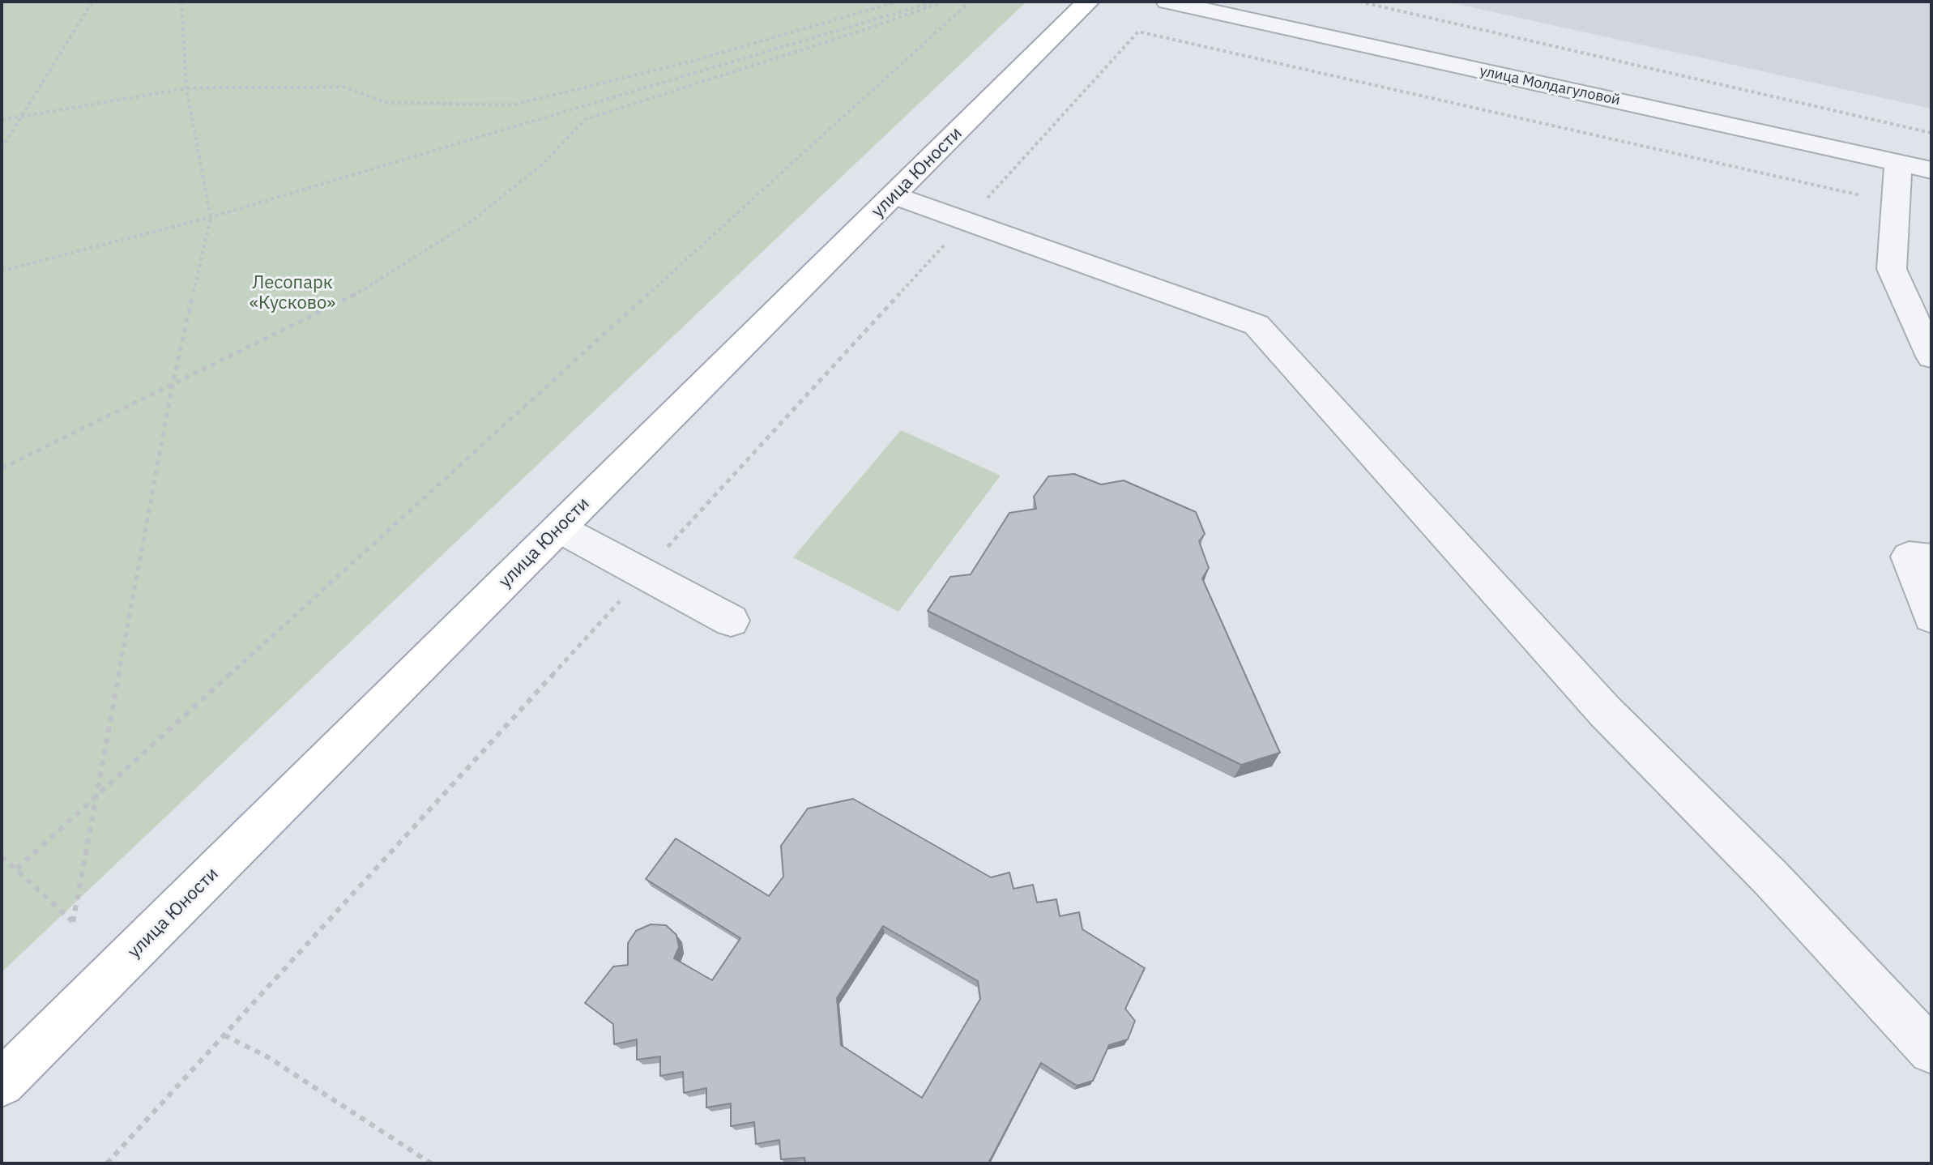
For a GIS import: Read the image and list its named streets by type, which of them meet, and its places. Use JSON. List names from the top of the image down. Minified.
{"streets":{"main road":["улица Юности"],"street":["улица Молдагуловой"]},"parks":["Лесопарк «Кусково»"]}
